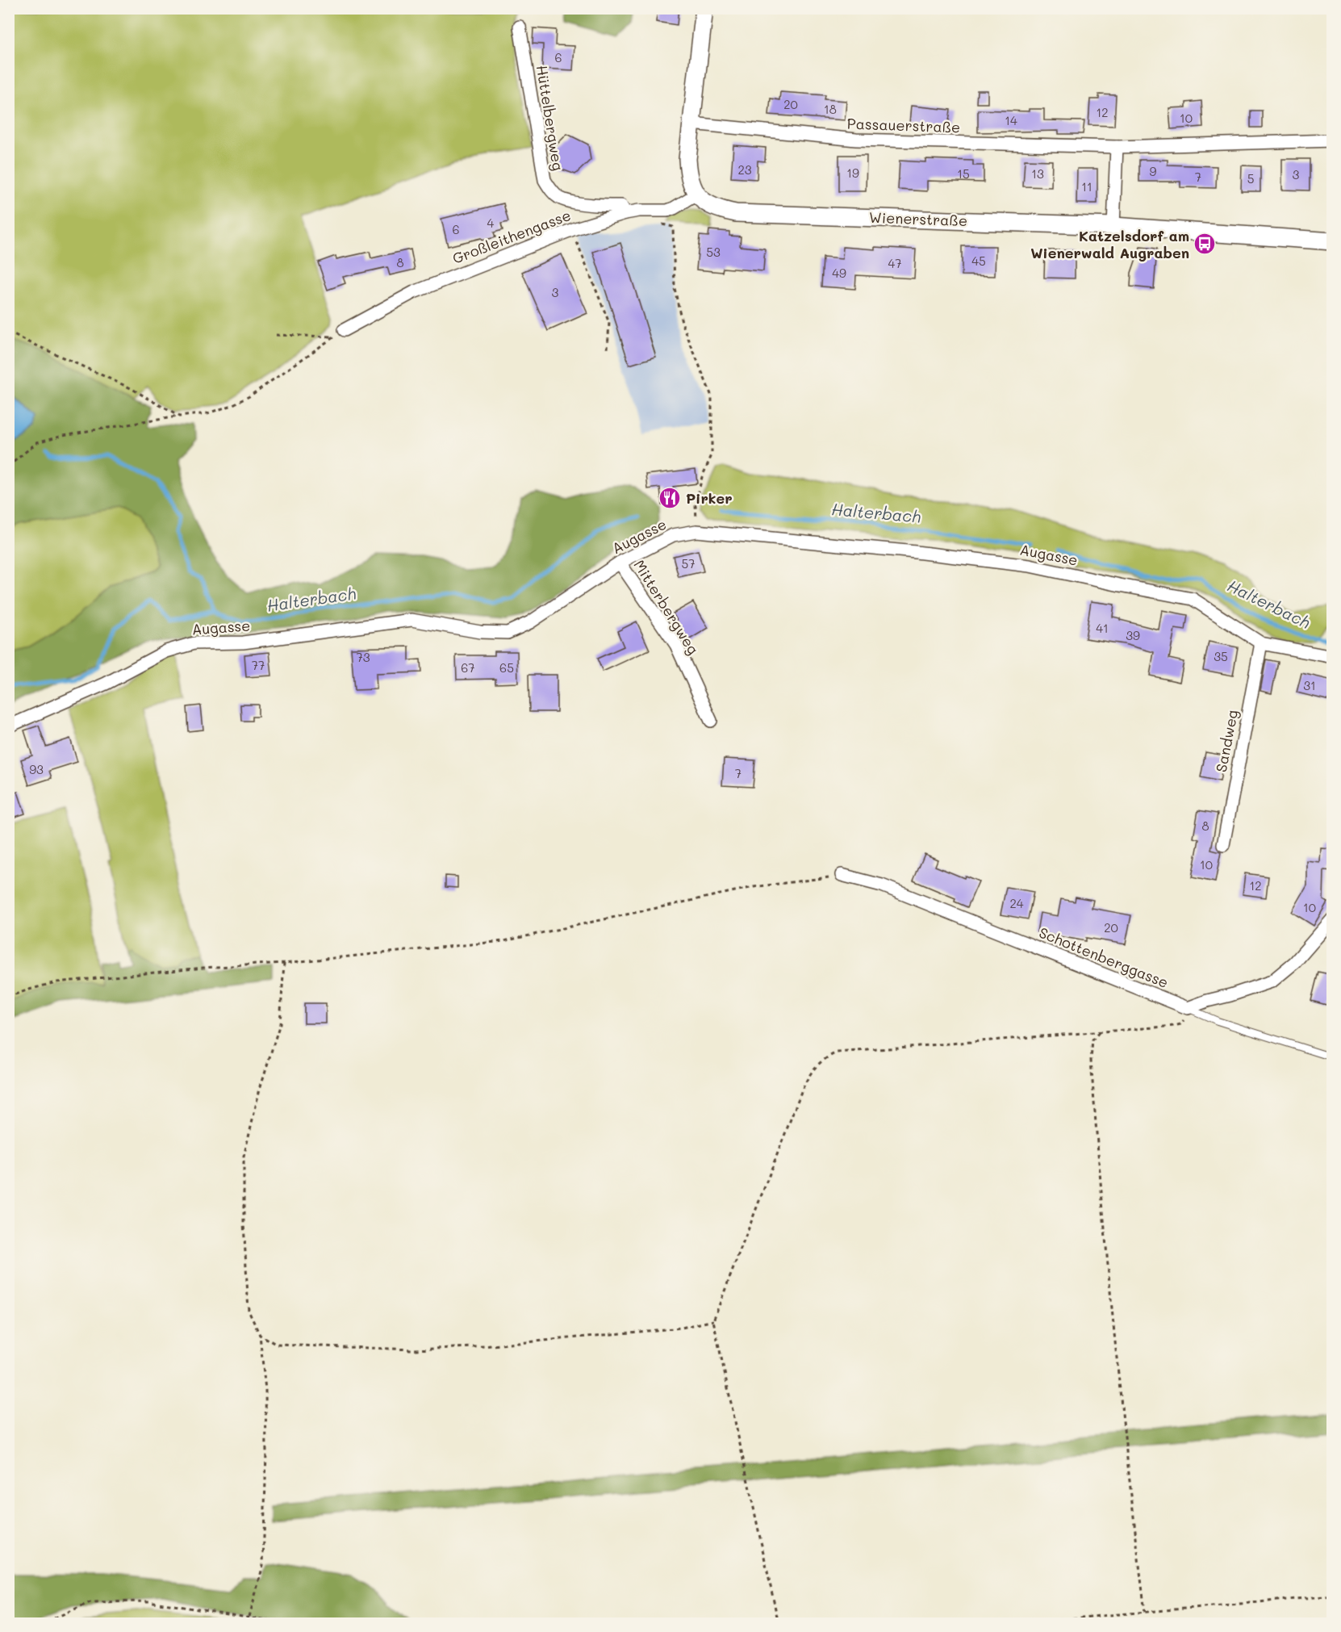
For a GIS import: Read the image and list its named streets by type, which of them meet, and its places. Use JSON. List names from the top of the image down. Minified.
{"streets":{"street":["Hüttelbergweg","Passauerstraße","Wienerstraße","Großleithengasse","Augasse","Mitterbergweg","Sandweg","Schottenberggasse"]},"crossings":[["Hüttelbergweg","Großleithengasse"],["Wienerstraße","Großleithengasse"],["Augasse","Mitterbergweg"],["Augasse","Sandweg"]],"water":["Halterbach"],"places":{"bus stop":["Katzelsdorf am Wienerwald Augraben"],"restaurant":["Pirker"]},"house_numbers":["6","20","18","12","10","14","23","9","19","15","13","3","7","5","11","4","6","53","45","8","47","49","3","57","41","39","35","73","77","67","65","31","93","7","8","10","12","24","10","20"]}
